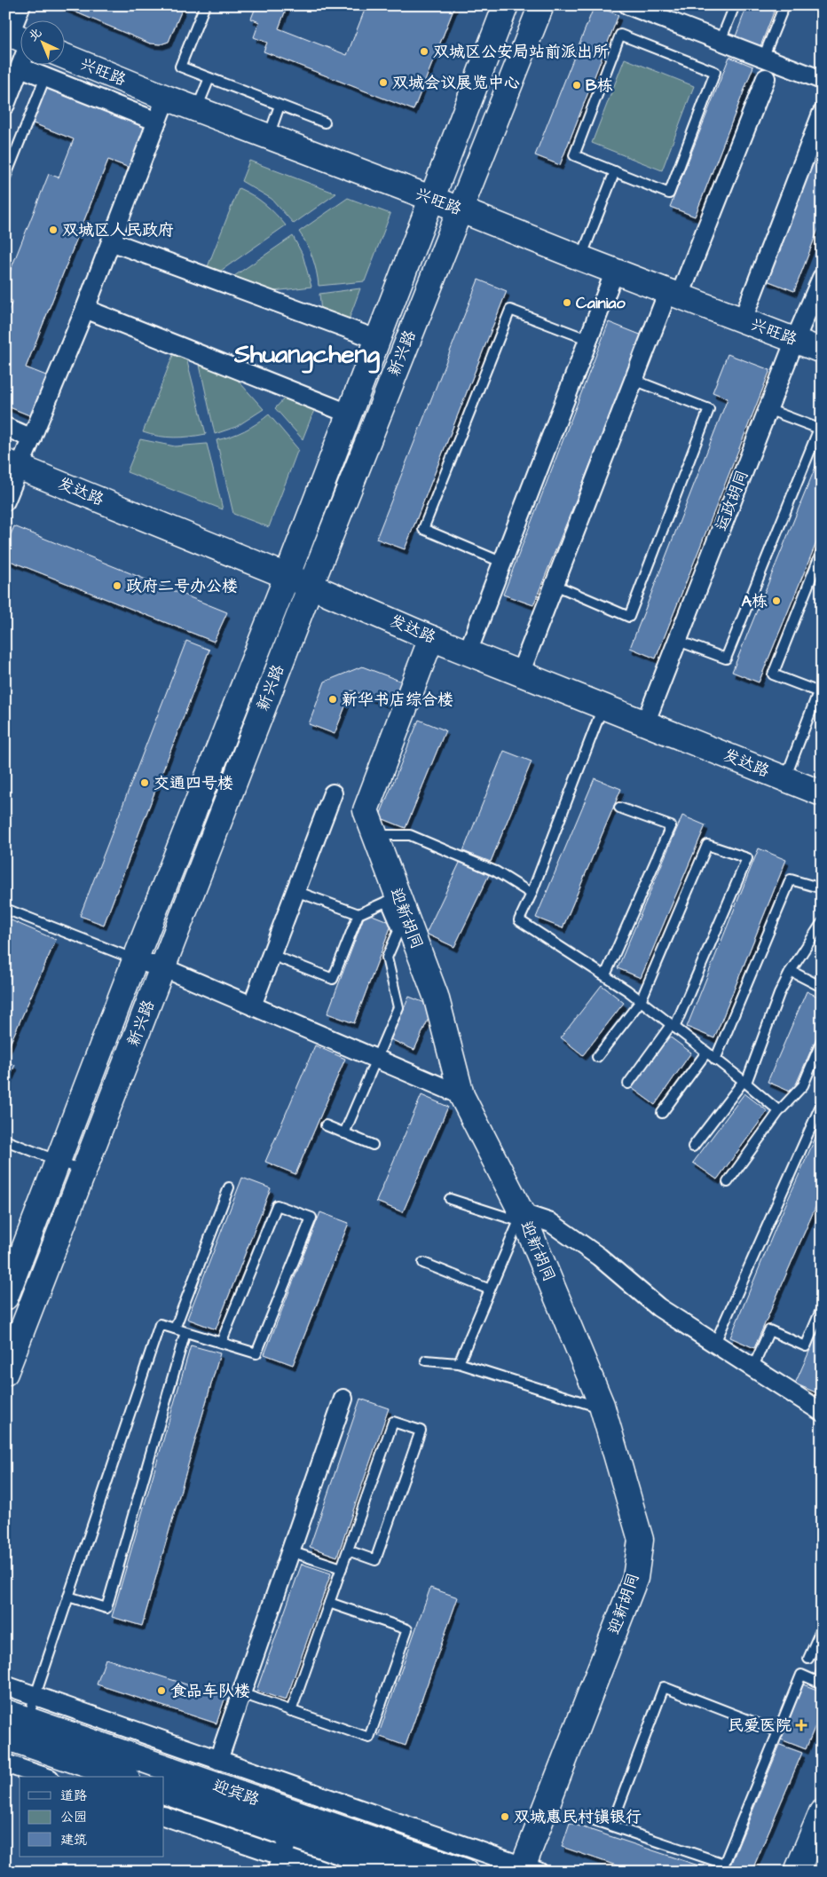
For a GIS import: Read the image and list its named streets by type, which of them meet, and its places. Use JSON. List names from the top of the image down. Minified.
{"streets":{"main road":["兴旺路","新兴路","发达路","迎新胡同","迎宾路"],"street":["运政胡同"]},"crossings":[["兴旺路","新兴路"],["兴旺路","运政胡同"],["新兴路","发达路"],["发达路","运政胡同"],["发达路","迎新胡同"]],"districts":["Shuangcheng"],"places":{"other":["双城区公安局站前派出所","双城会议展览中心","B栋","双城区人民政府","Cainiao","政府二号办公楼","A栋","新华书店综合楼","交通四号楼","食品车队楼","双城惠民村镇银行"],"health":["民爱医院"]},"legend":["道路","公园","建筑"],"north":"top left"}
